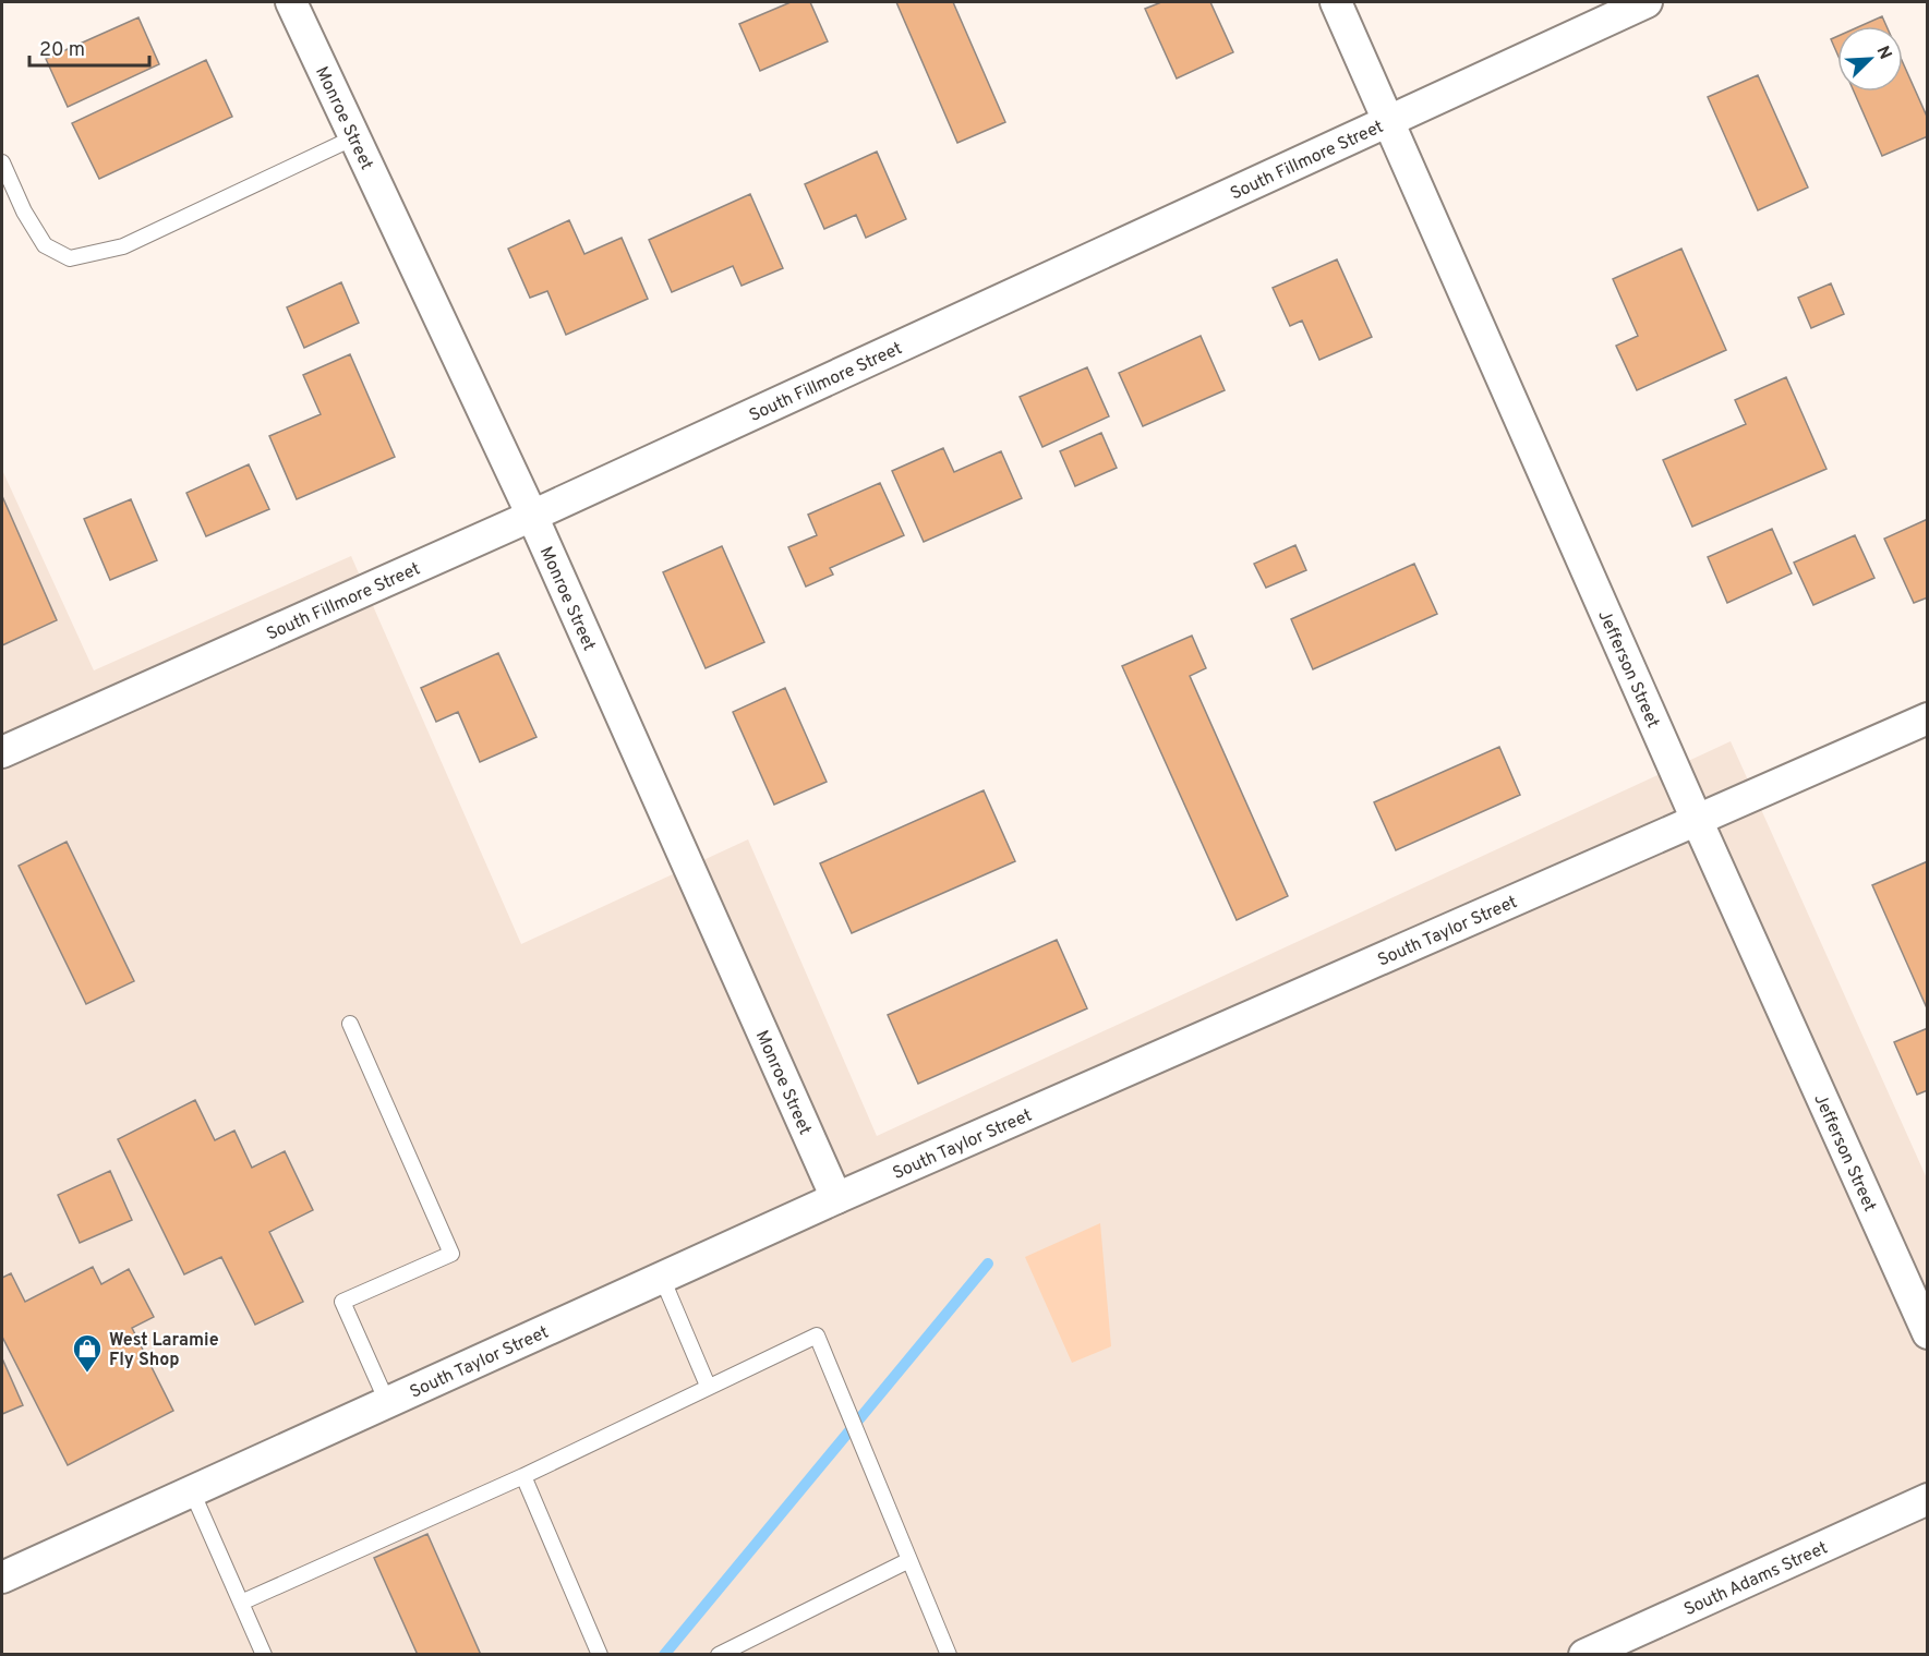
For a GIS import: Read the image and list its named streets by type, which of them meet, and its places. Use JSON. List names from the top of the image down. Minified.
{"streets":{"street":["Monroe Street","South Fillmore Street","Jefferson Street","South Taylor Street","South Adams Street"]},"crossings":[["Monroe Street","South Fillmore Street"],["Monroe Street","South Taylor Street"],["South Fillmore Street","Jefferson Street"],["Jefferson Street","South Taylor Street"]],"places":{"shop":["West Laramie Fly Shop"]},"scale_bar":"20 m","north":"top right"}
